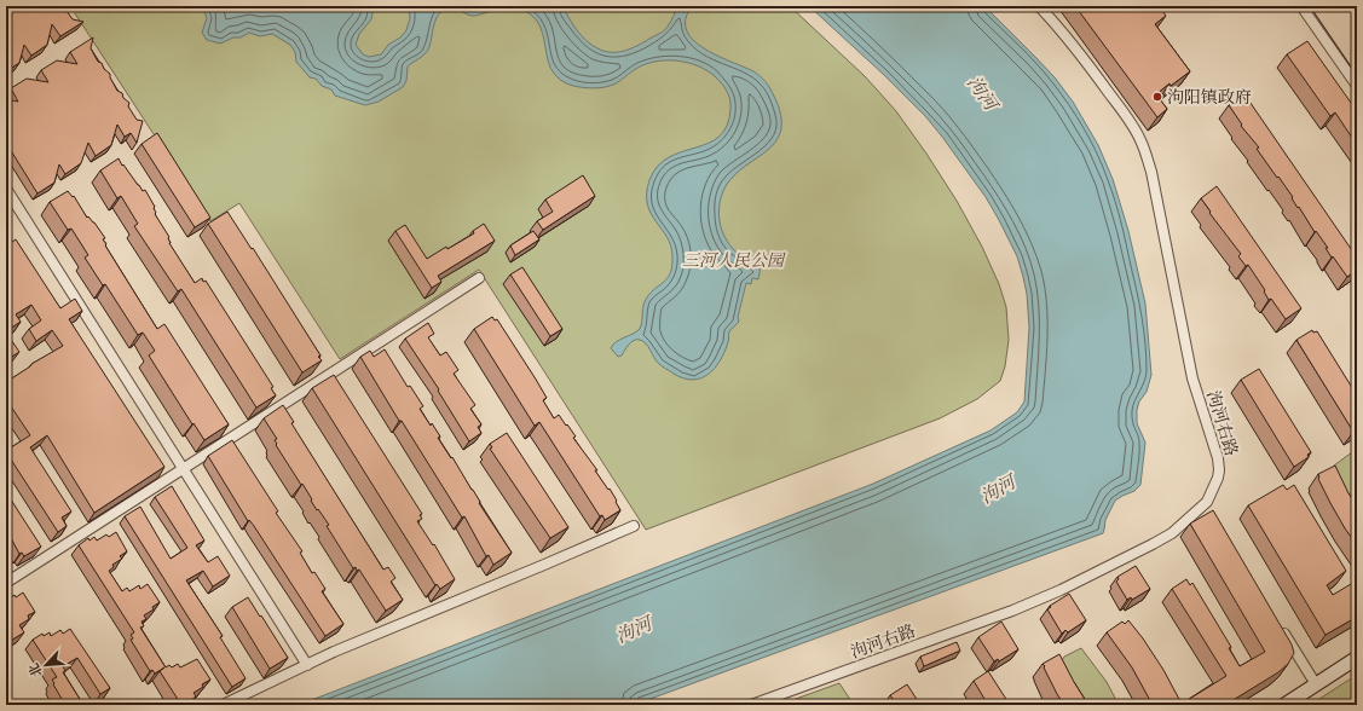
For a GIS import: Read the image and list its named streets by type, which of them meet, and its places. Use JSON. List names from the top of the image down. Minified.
{"streets":{"street":["泃河右路"]},"water":["泃河"],"parks":["三河人民公园"],"places":["泃阳镇政府"],"north":"bottom left"}
